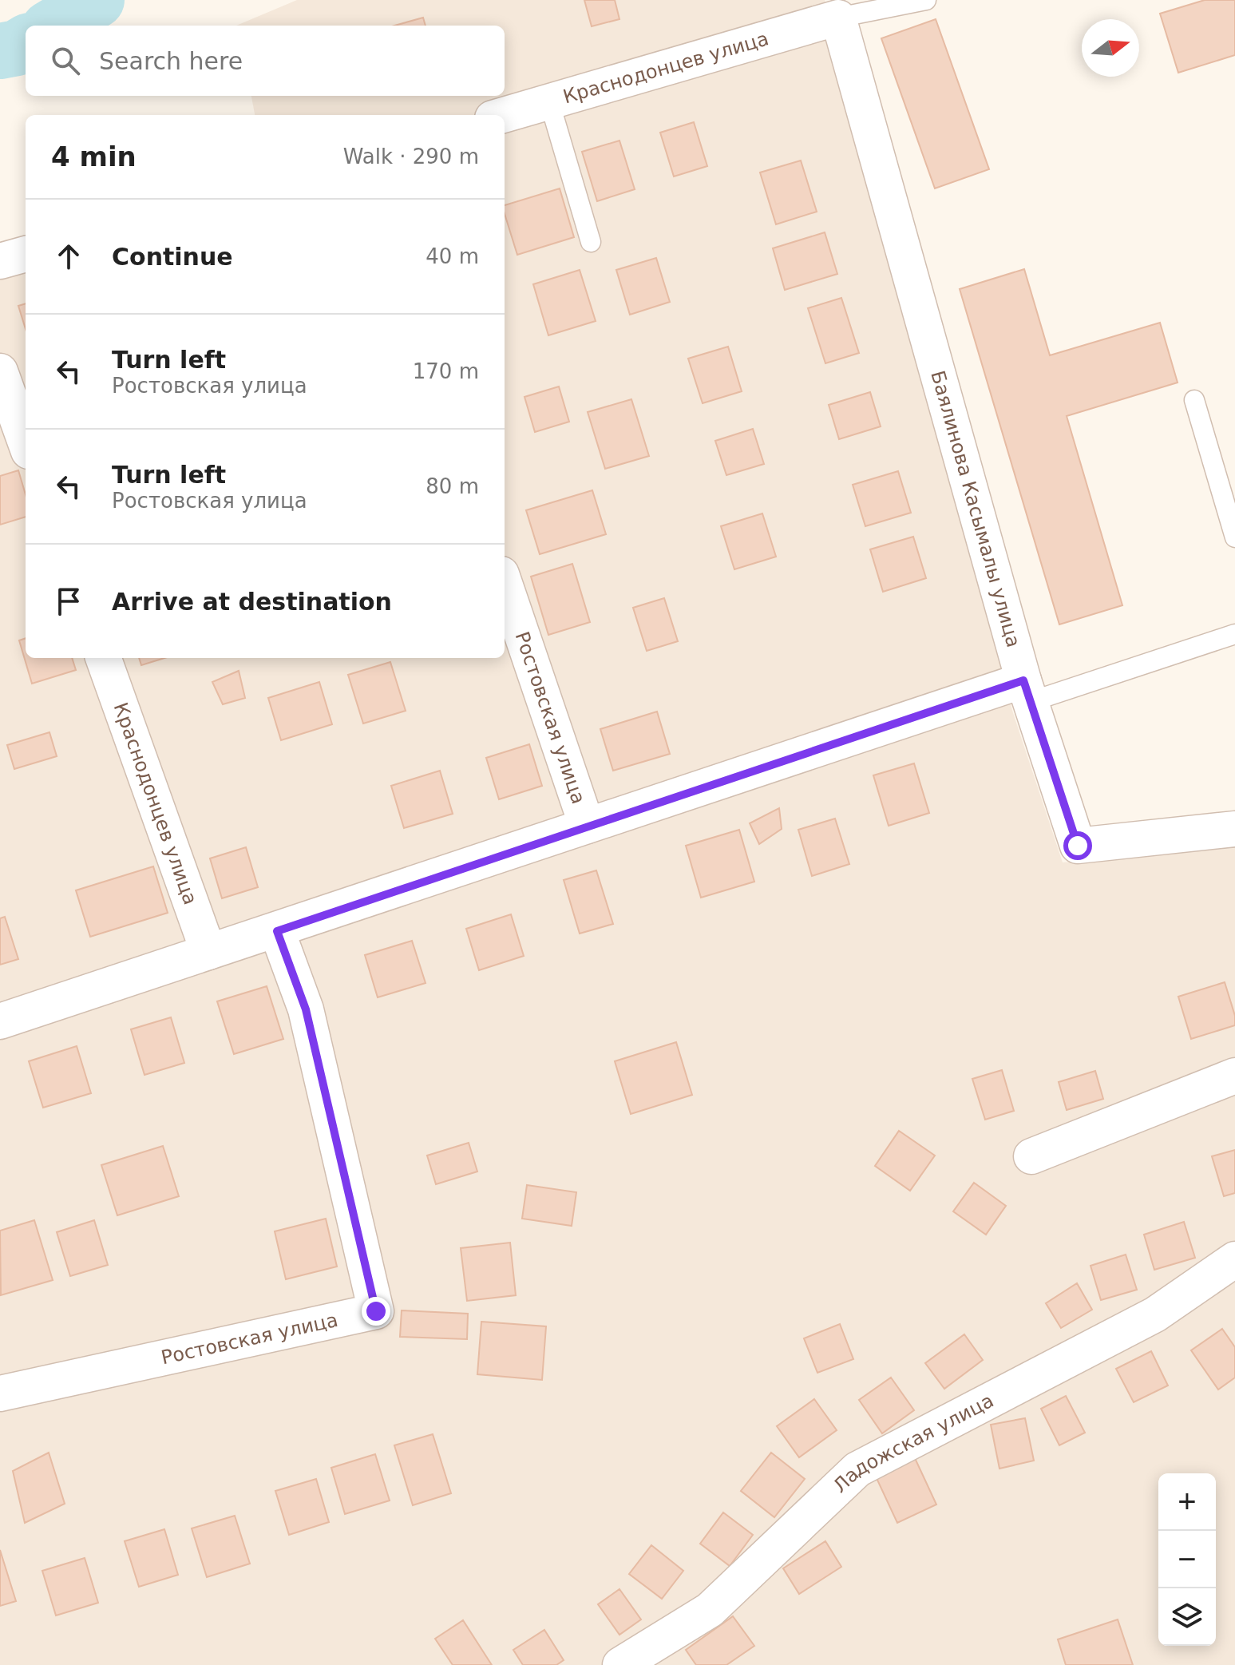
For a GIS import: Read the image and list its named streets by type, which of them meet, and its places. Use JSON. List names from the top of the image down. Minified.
{"streets":{"street":["Краснодонцев улица","Баялинова Касымалы улица","Ростовская улица","Ладожская улица"]},"crossings":[["Краснодонцев улица","Баялинова Касымалы улица"],["Краснодонцев улица","Ростовская улица"],["Баялинова Касымалы улица","Ростовская улица"]],"north":"right","page":{"search":"Search here","heading":["4 min","Walk · 290 m"],"list":[["Continue","40 m"],["Turn left","Ростовская улица","170 m"],["Turn left","Ростовская улица","80 m"],"Arrive at destination"],"map_buttons":["+","−"]}}
